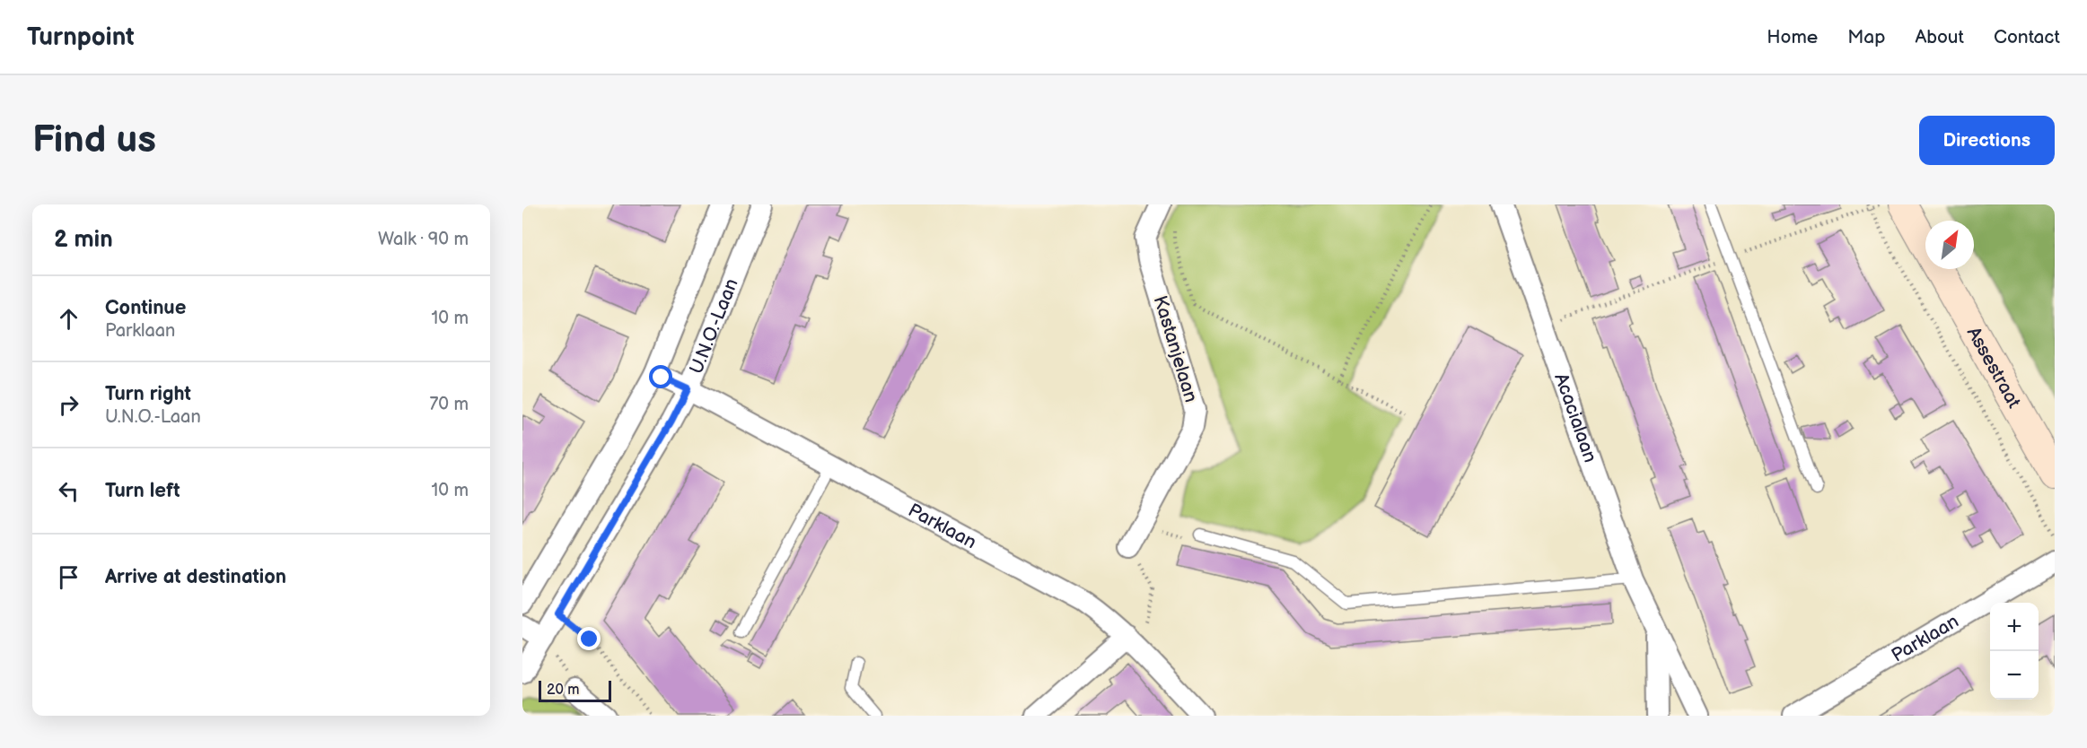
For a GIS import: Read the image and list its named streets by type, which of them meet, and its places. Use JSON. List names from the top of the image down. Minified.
{"streets":{"street":["U.N.O.-Laan","Kastanjelaan","Assestraat","Acacialaan","Parklaan"]},"crossings":[["U.N.O.-Laan","Parklaan"]],"scale_bar":"20 m","north":"top right","page":{"header":"Turnpoint","nav":["Home","Map","About","Contact"],"buttons":"Directions","title":"Find us","heading":["2 min","Walk · 90 m"],"list":[["Continue","Parklaan","10 m"],["Turn right","U.N.O.-Laan","70 m"],["Turn left","10 m"],"Arrive at destination"],"map_buttons":["+","−"],"scale":"20 m"}}
